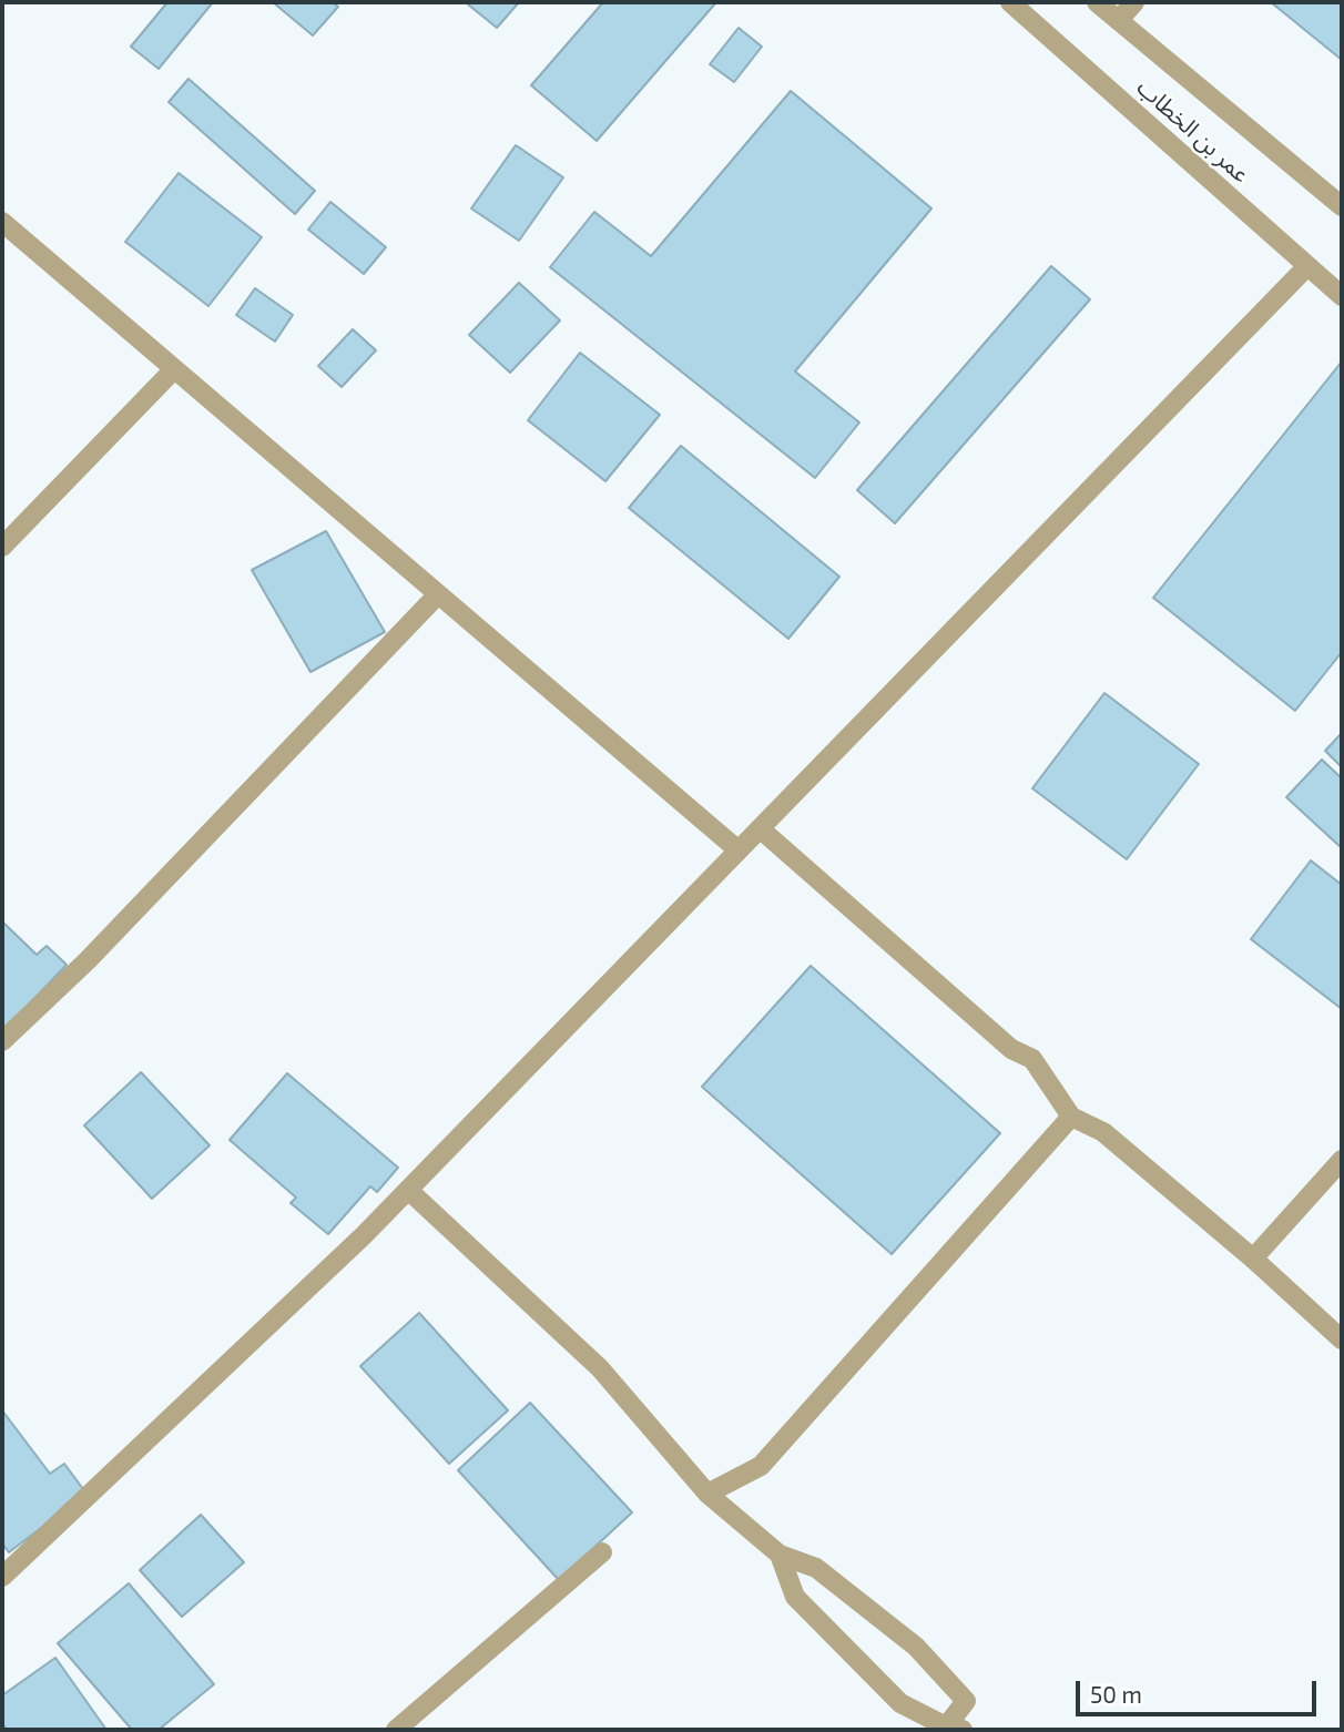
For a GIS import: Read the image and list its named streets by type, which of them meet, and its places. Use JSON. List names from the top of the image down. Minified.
{"streets":{"street":["عمر بن الخطاب"]},"scale_bar":"50 m"}
